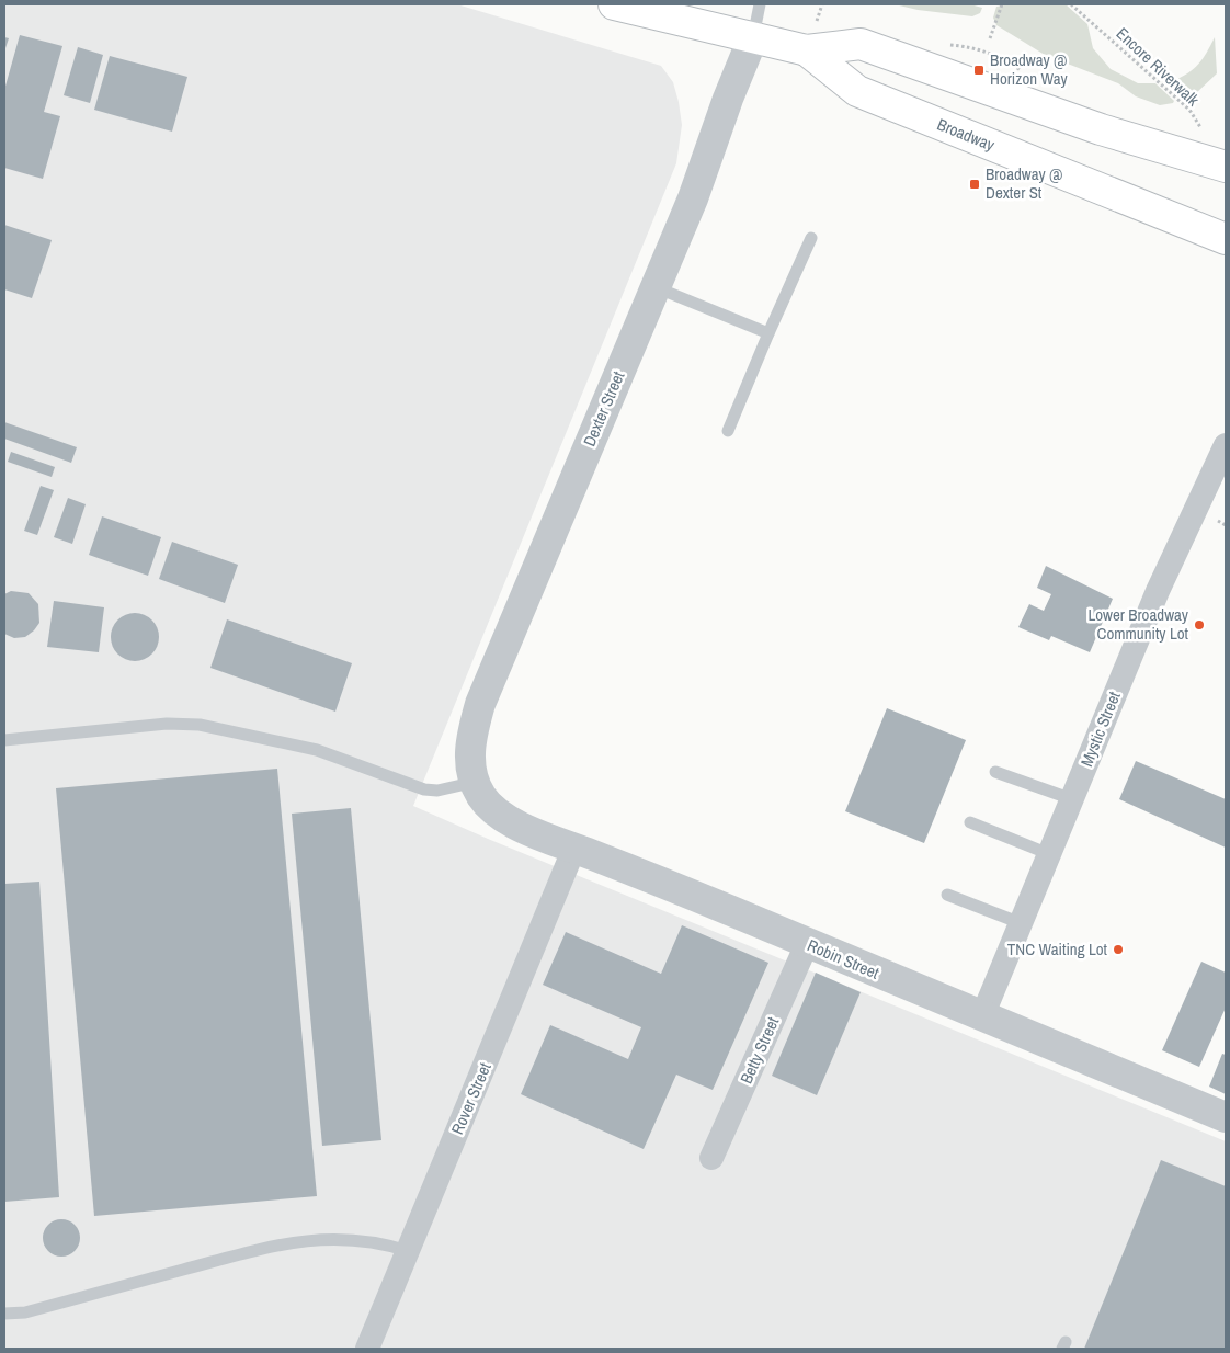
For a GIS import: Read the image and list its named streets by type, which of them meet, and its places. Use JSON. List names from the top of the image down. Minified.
{"streets":{"main road":["Broadway"],"street":["Dexter Street","Mystic Street","Robin Street","Betty Street","Rover Street"],"path":["Encore Riverwalk"]},"crossings":[["Broadway","Dexter Street"],["Dexter Street","Robin Street"],["Mystic Street","Robin Street"],["Robin Street","Betty Street"],["Robin Street","Rover Street"]],"places":{"transit":["Broadway @ Horizon Way","Broadway @ Dexter St"],"other":["Lower Broadway Community Lot","TNC Waiting Lot"]}}
